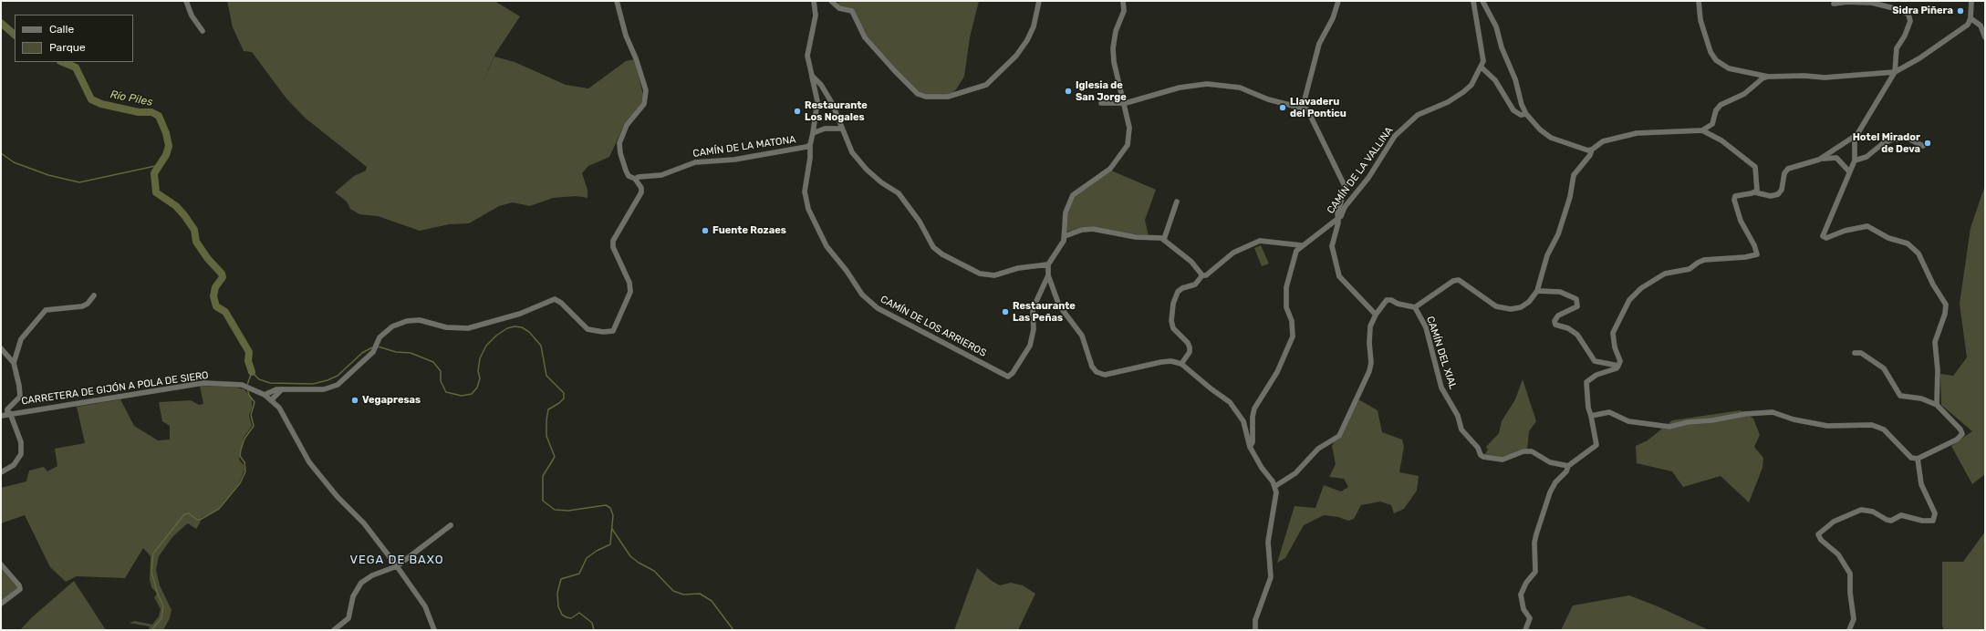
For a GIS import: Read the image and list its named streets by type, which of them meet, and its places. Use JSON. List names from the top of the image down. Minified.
{"streets":{"street":["CAMÍN DE LA MATONA","CAMÍN DE LA VALLINA","CAMÍN DE LOS ARRIEROS","CAMÍN DEL XIAL","CARRETERA DE GIJÓN A POLA DE SIERO"]},"crossings":[["CAMÍN DE LA MATONA","CAMÍN DE LOS ARRIEROS"]],"districts":["VEGA DE BAXO"],"water":["Río Piles"],"places":["Sidra Piñera","Iglesia de San Jorge","Llavaderu del Ponticu","Restaurante Los Nogales","Hotel Mirador de Deva","Fuente Rozaes","Restaurante Las Peñas","Vegapresas"],"legend":["Calle","Parque"]}
